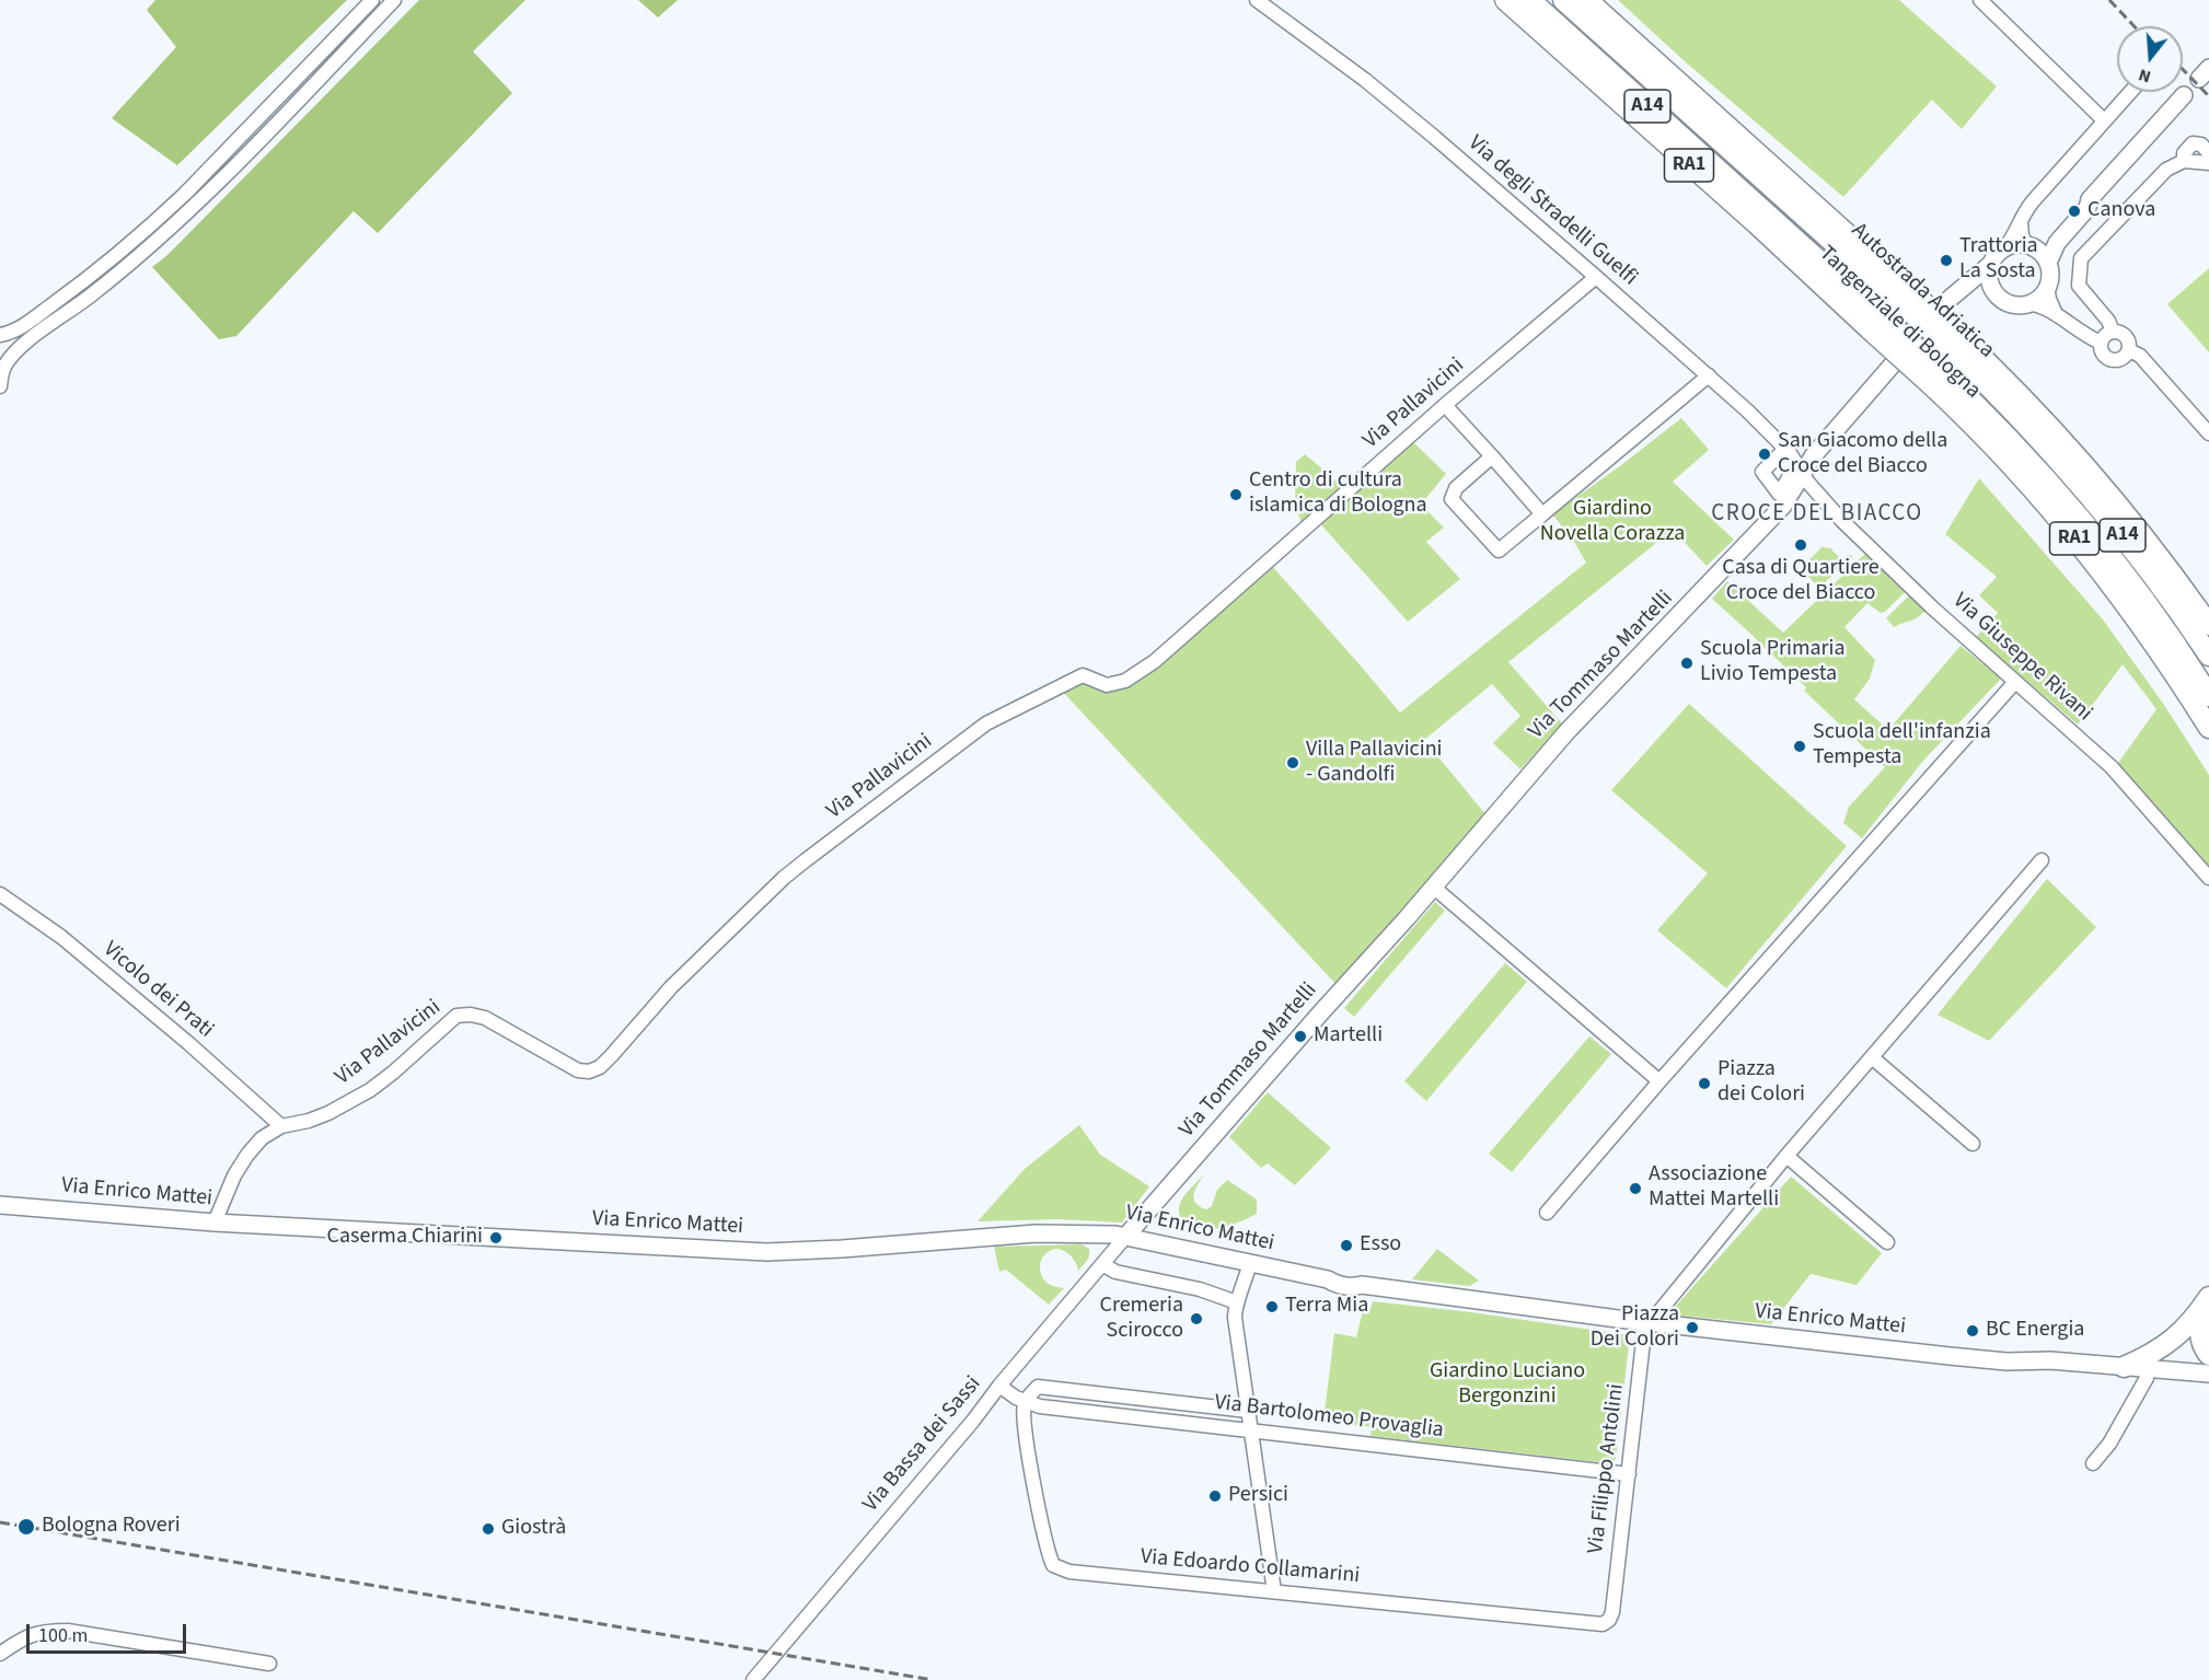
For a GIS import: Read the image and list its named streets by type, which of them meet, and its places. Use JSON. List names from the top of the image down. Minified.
{"streets":{"highway":["A14","RA1","Autostrada Adriatica","Tangenziale di Bologna"],"main road":["Via Tommaso Martelli","Via Enrico Mattei"],"street":["Via degli Stradelli Guelfi","Via Pallavicini","Via Giuseppe Rivani","Vicolo dei Prati","Via Bartolomeo Provaglia","Via Bassa dei Sassi","Via Filippo Antolini","Via Edoardo Collamarini"]},"crossings":[["A14","Tangenziale di Bologna"],["Via degli Stradelli Guelfi","Via Pallavicini"],["Via degli Stradelli Guelfi","Via Giuseppe Rivani"],["Via degli Stradelli Guelfi","Via Tommaso Martelli"],["Autostrada Adriatica","Tangenziale di Bologna"],["Via Pallavicini","Vicolo dei Prati"],["Via Pallavicini","Via Enrico Mattei"],["Via Giuseppe Rivani","Via Tommaso Martelli"],["Via Tommaso Martelli","Via Enrico Mattei"],["Via Tommaso Martelli","Via Bassa dei Sassi"],["Via Enrico Mattei","Via Bassa dei Sassi"],["Via Enrico Mattei","Via Filippo Antolini"],["Via Bartolomeo Provaglia","Via Bassa dei Sassi"],["Via Bartolomeo Provaglia","Via Filippo Antolini"],["Via Bartolomeo Provaglia","Via Edoardo Collamarini"],["Via Filippo Antolini","Via Edoardo Collamarini"]],"districts":["CROCE DEL BIACCO"],"parks":["Giardino Novella Corazza","Giardino Luciano Bergonzini"],"places":["Canova","Trattoria La Sosta","San Giacomo della Croce del Biacco","Centro di cultura islamica di Bologna","Casa di Quartiere Croce del Biacco","Scuola Primaria Livio Tempesta","Scuola dell'infanzia Tempesta","Villa Pallavicini - Gandolfi","Martelli","Piazza dei Colori","Associazione Mattei Martelli","Caserma Chiarini","Esso","Terra Mia","Cremeria Scirocco","Piazza Dei Colori","BC Energia","Persici","Bologna Roveri","Giostrà"],"scale_bar":"100 m","north":"bottom"}
